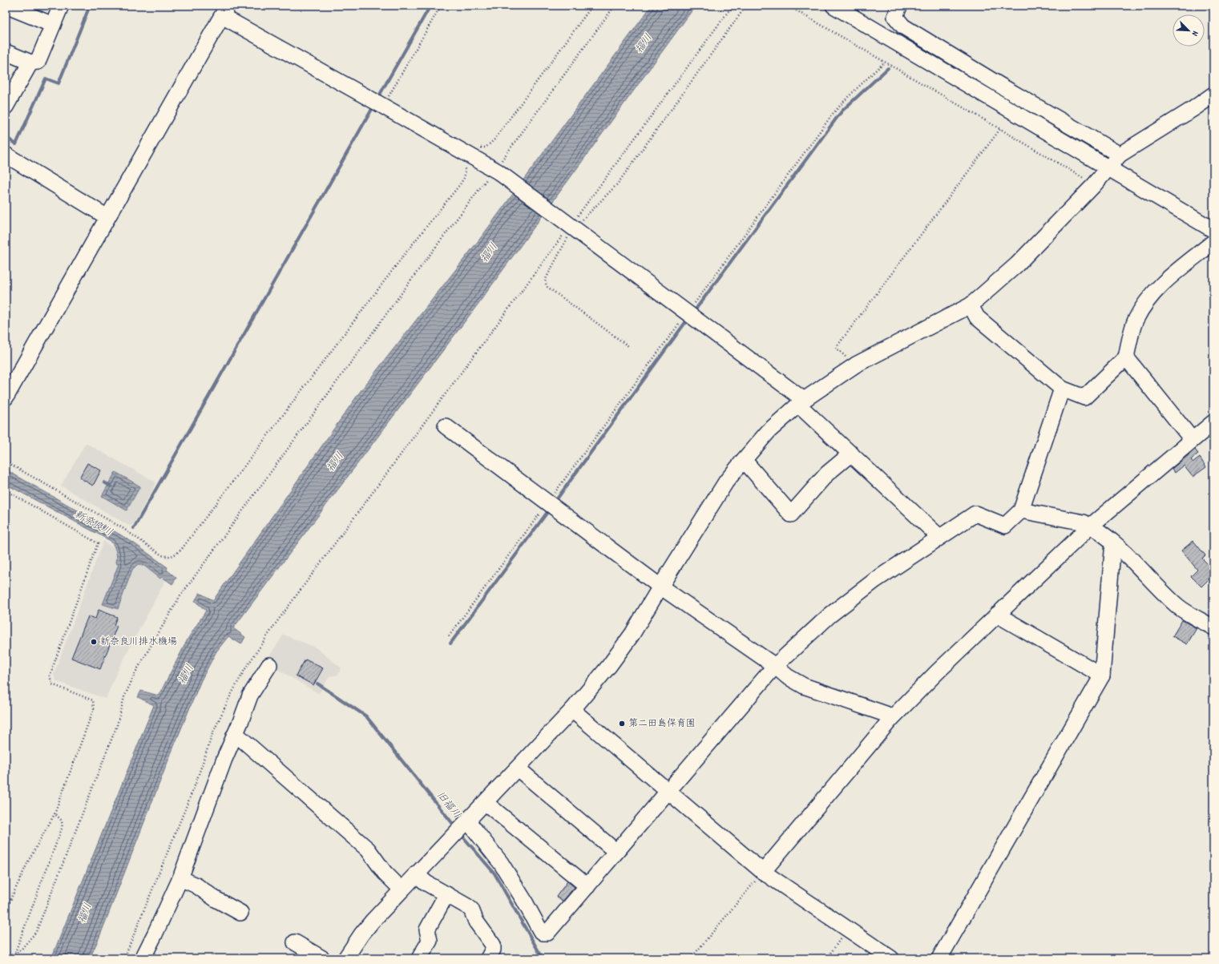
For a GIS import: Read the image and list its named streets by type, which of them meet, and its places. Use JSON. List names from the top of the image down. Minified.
{"water":["福川","新奈良川","旧福川"],"places":["新奈良川排水機場","第二田島保育園"],"north":"bottom right"}
